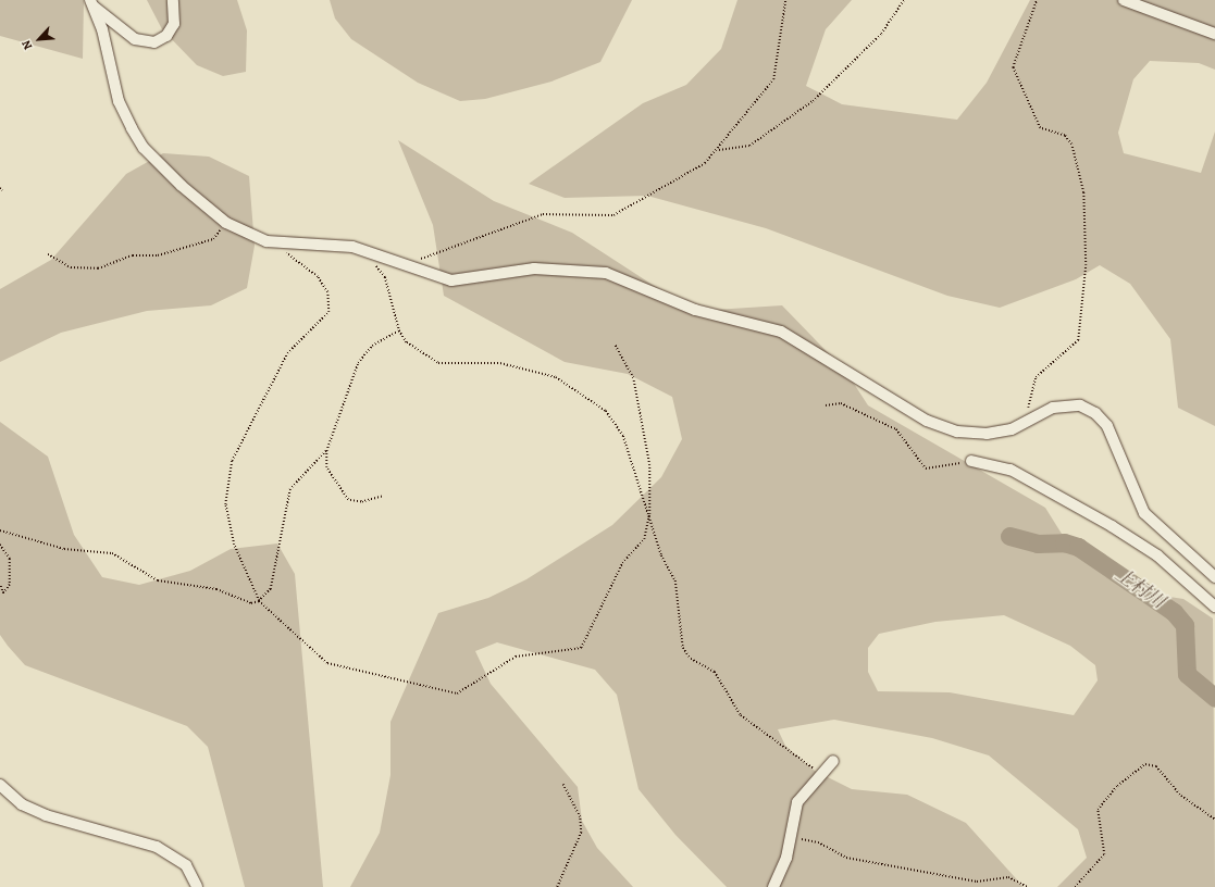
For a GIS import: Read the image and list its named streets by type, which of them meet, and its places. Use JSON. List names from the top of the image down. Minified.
{"water":["上村川"],"north":"bottom left"}
